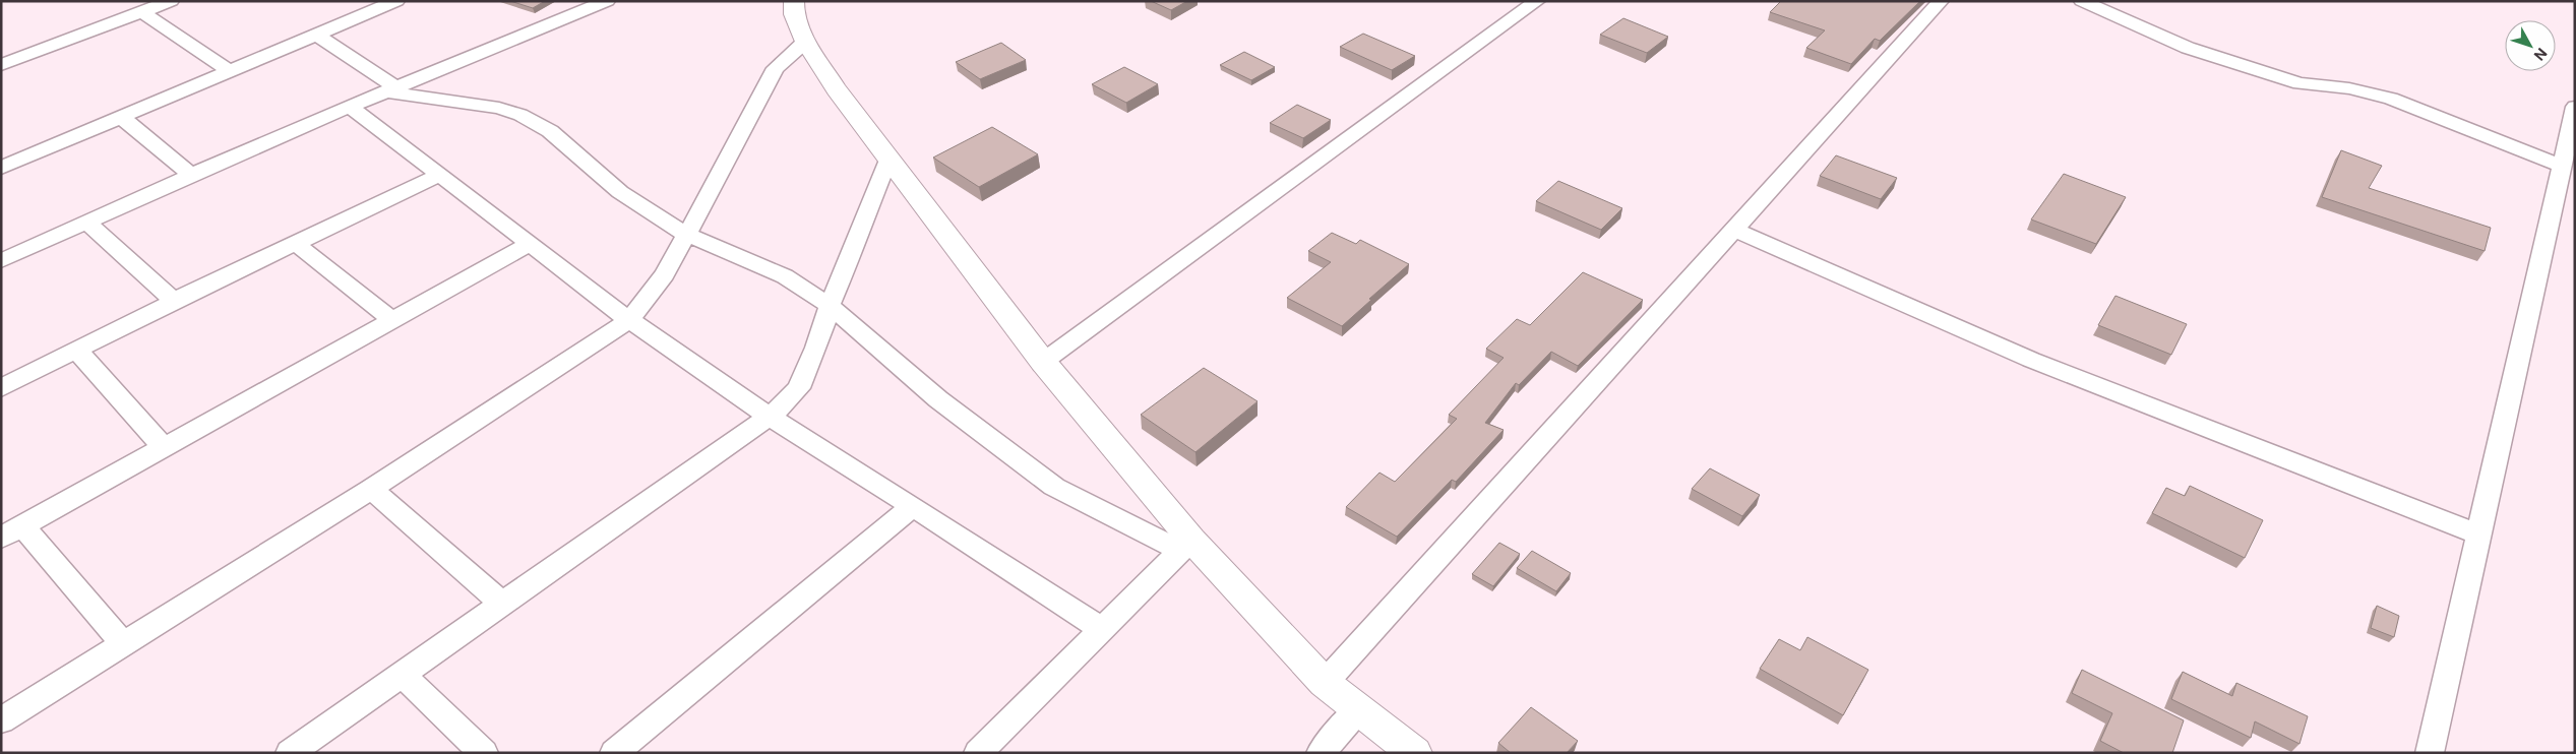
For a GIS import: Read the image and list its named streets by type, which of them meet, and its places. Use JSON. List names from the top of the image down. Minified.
{"north":"bottom right"}
